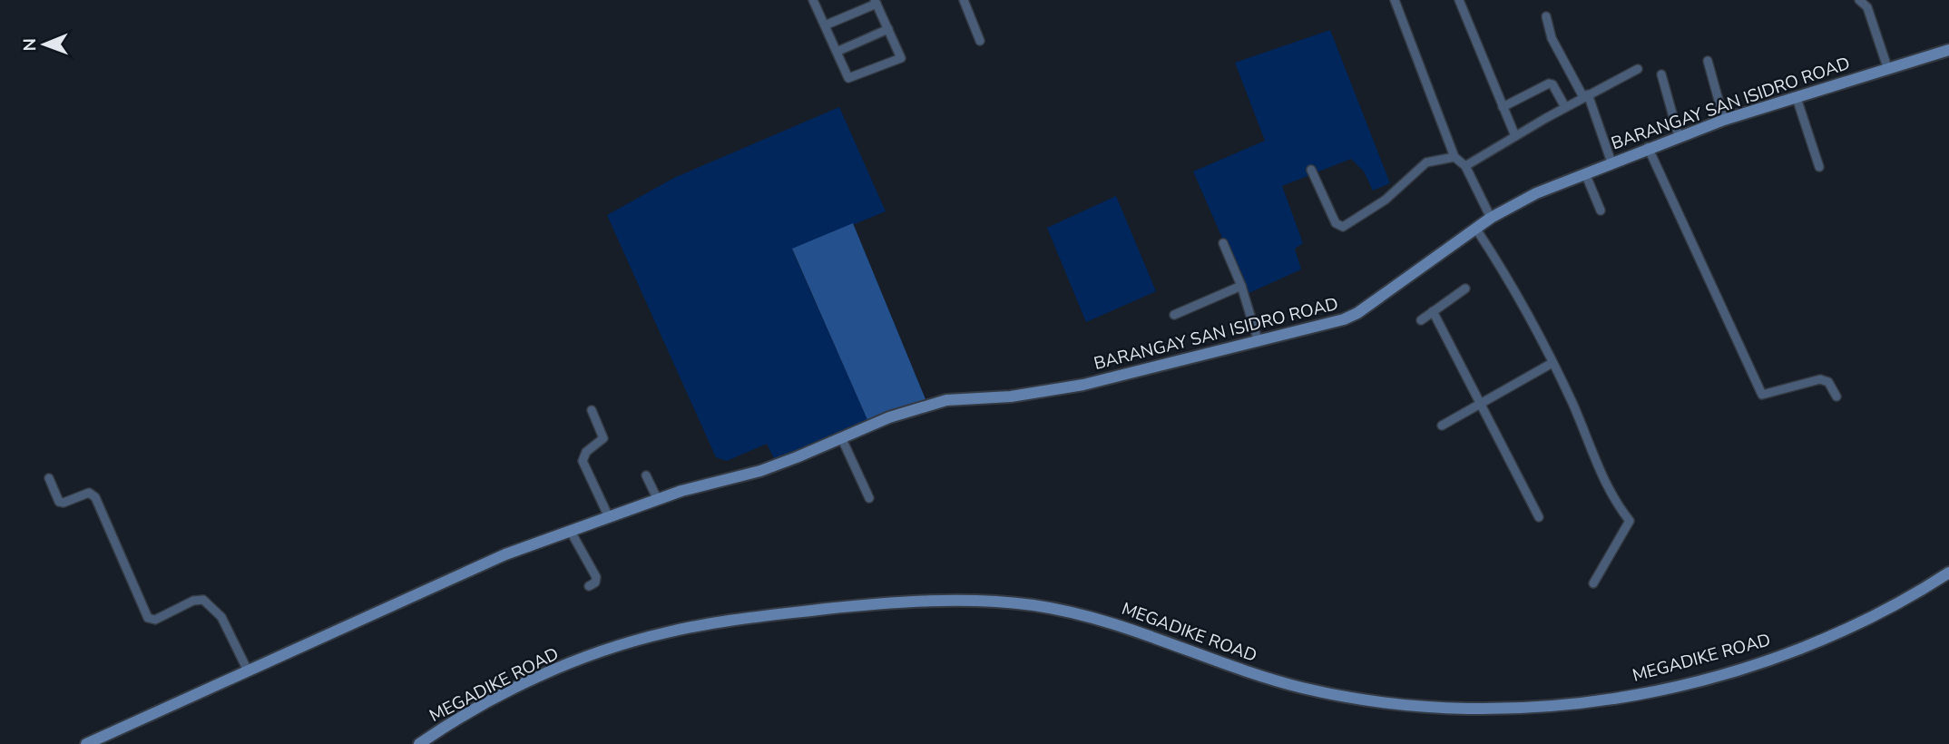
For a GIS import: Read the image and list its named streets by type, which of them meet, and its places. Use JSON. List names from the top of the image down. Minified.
{"streets":{"street":["BARANGAY SAN ISIDRO ROAD","MEGADIKE ROAD"]},"north":"left"}
